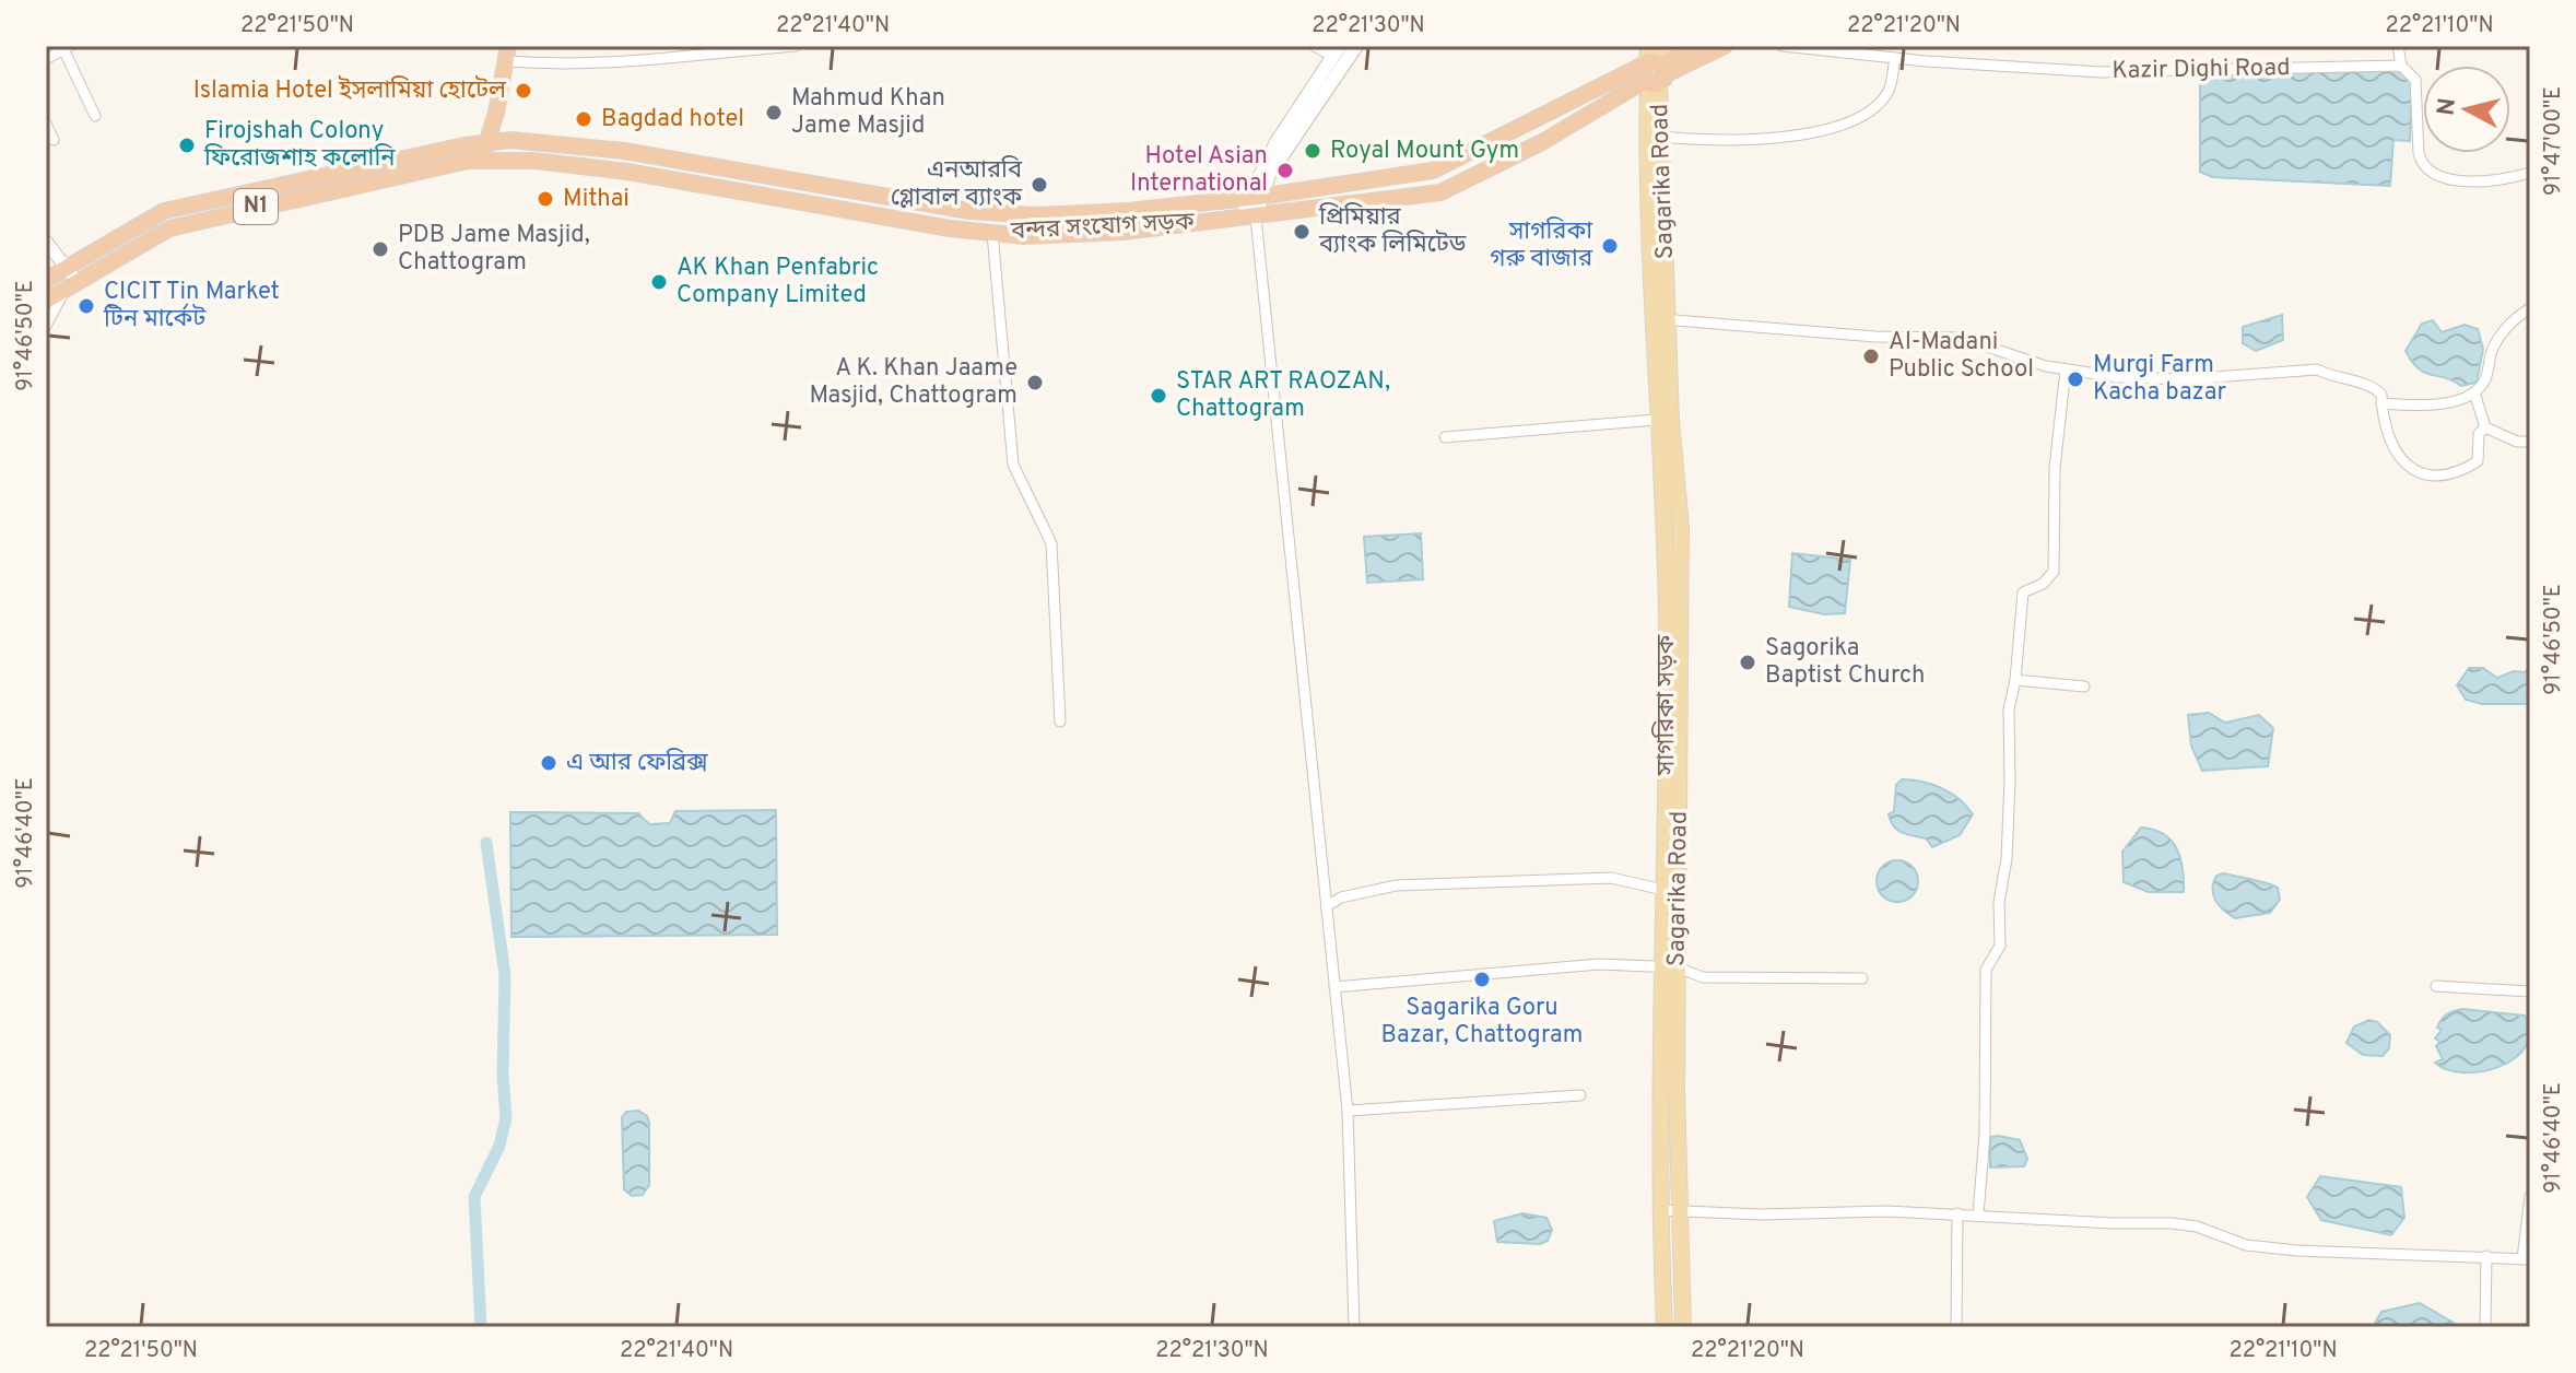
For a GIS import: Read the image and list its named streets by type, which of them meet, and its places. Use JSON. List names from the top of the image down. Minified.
{"streets":{"highway":["N1","বন্দর সংযোগ সড়ক"],"main road":["Sagarika Road","সাগরিকা সড়ক"],"street":["Kazir Dighi Road"]},"crossings":[["Sagarika Road","সাগরিকা সড়ক"],["N1","বন্দর সংযোগ সড়ক"],["বন্দর সংযোগ সড়ক","সাগরিকা সড়ক"]],"places":["Islamia Hotel ইসলামিয়া হোটেল","Mahmud Khan Jame Masjid","Bagdad hotel","Firojshah Colony ফিরোজশাহ কলোনি","Royal Mount Gym","Hotel Asian International","এনআরবি গ্লোবাল ব্যাংক","Mithai","প্রিমিয়ার ব্যাংক লিমিটেড","সাগরিকা গরু বাজার","PDB Jame Masjid, Chattogram","AK Khan Penfabric Company Limited","CICIT Tin Market টিন মার্কেট","Al-Madani Public School","Murgi Farm Kacha bazar","A K. Khan Jaame Masjid, Chattogram","STAR ART RAOZAN, Chattogram","Sagorika Baptist Church","এ আর ফেব্রিক্স","Sagarika Goru Bazar, Chattogram"],"north":"left","coordinates":["22°21'50\"N","22°21'40\"N","22°21'30\"N","22°21'20\"N","22°21'10\"N","91°47'00\"E","91°46'50\"E","91°46'40\"E"]}
